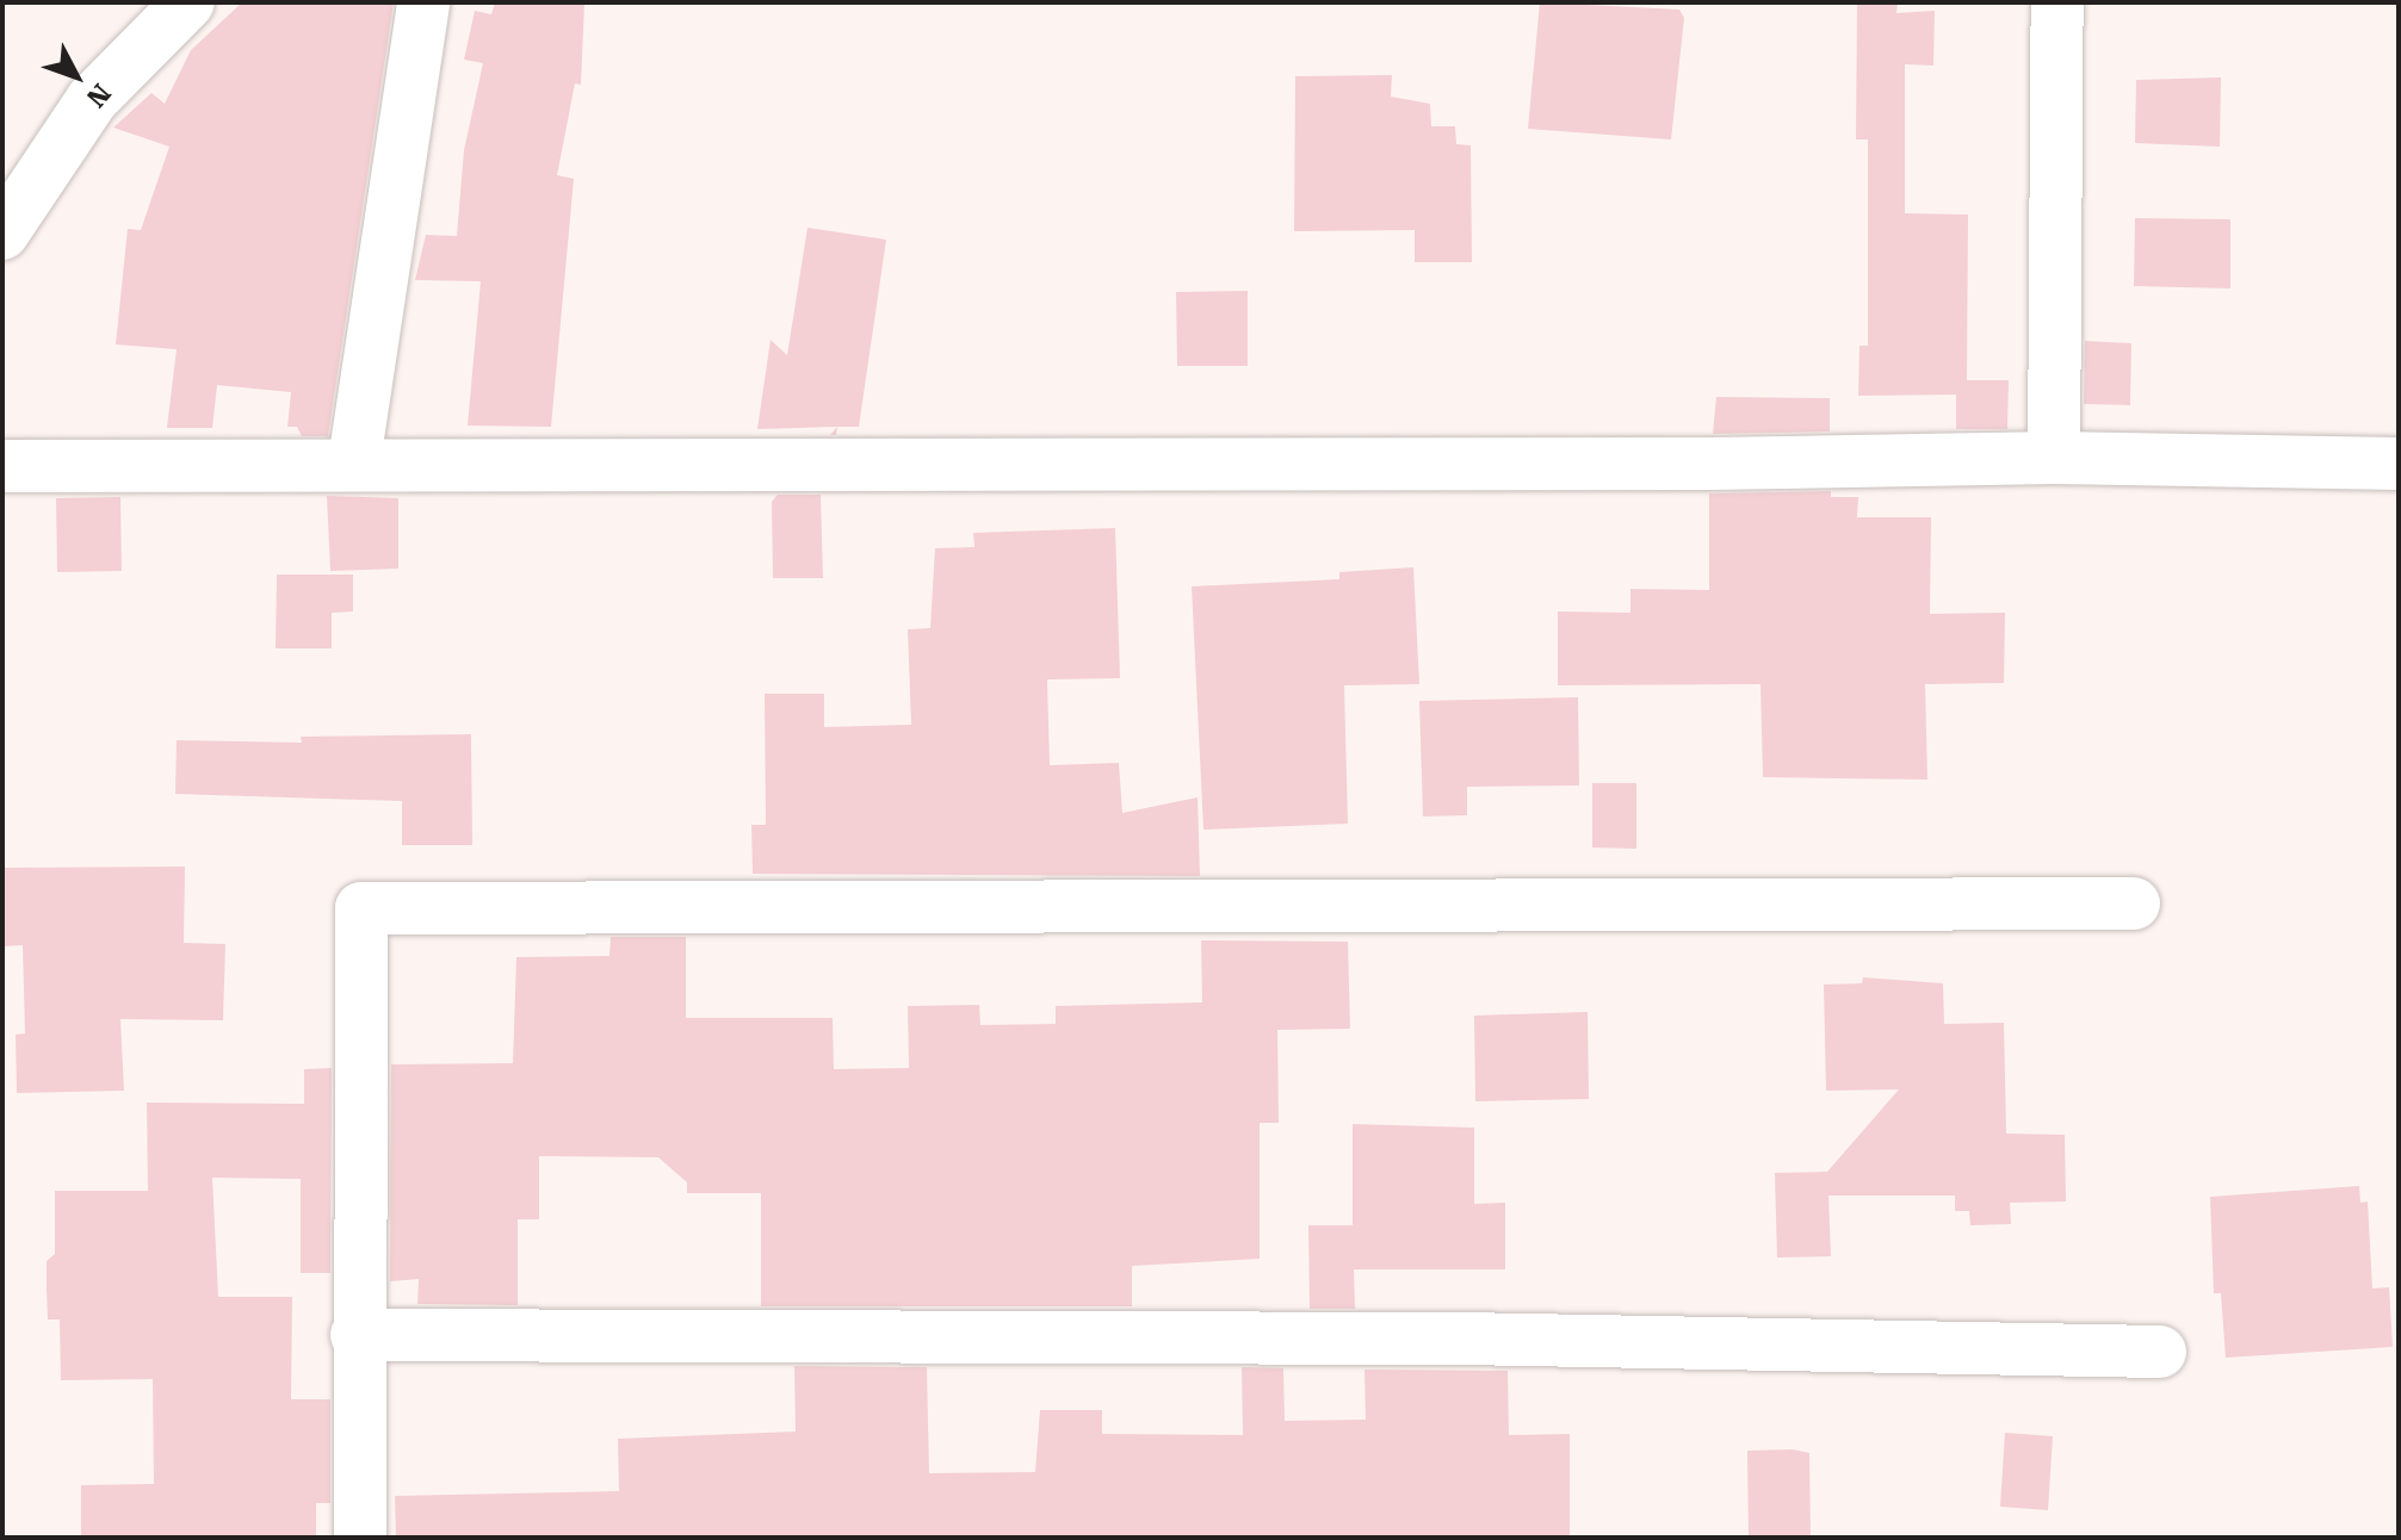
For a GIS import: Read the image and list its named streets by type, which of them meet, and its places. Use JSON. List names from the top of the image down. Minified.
{"north":"bottom right"}
